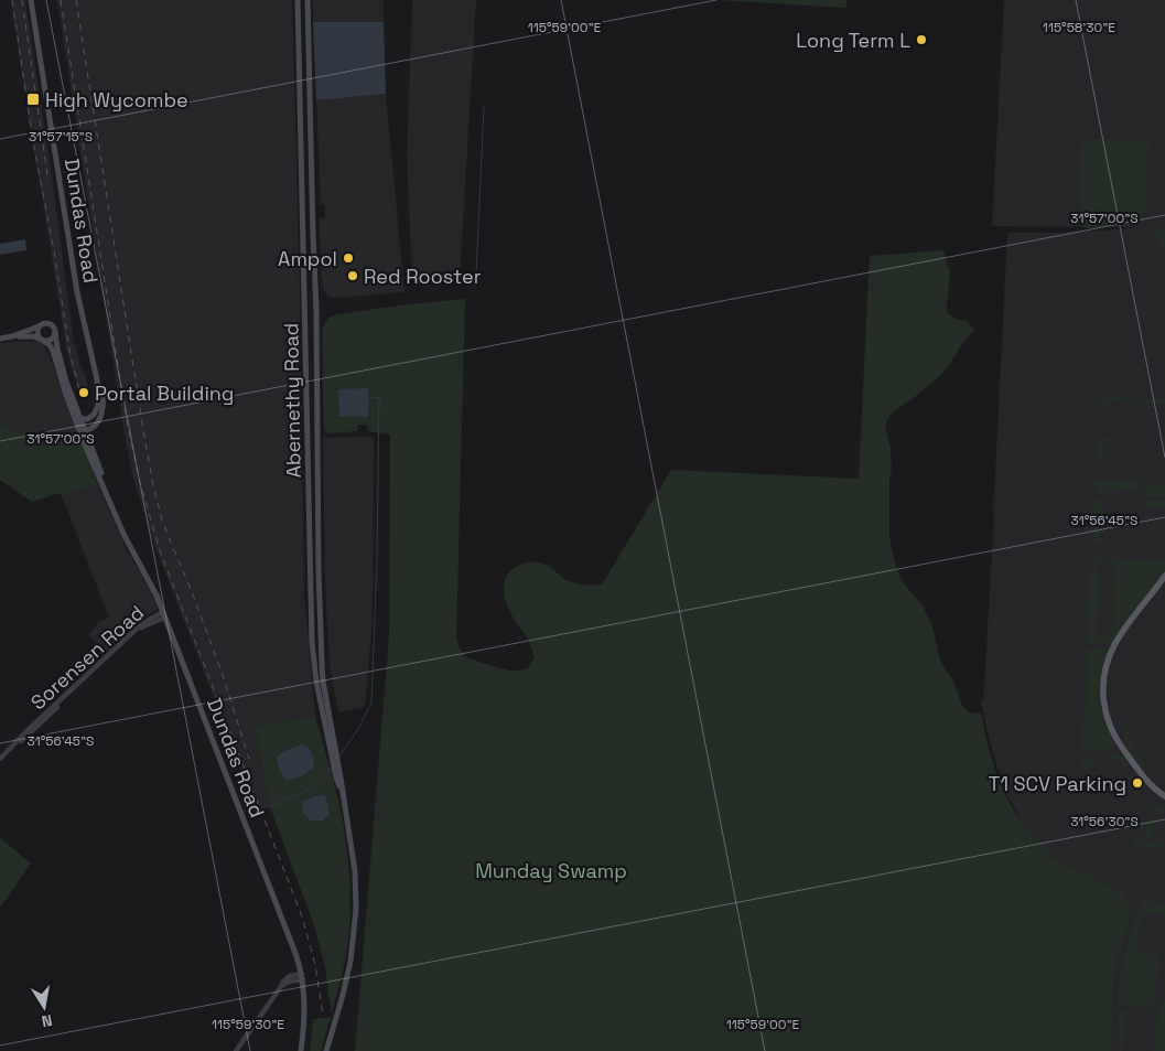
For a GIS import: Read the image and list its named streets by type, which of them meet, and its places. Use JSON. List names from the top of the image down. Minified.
{"streets":{"main road":["Dundas Road","Abernethy Road"],"street":["Sorensen Road"]},"crossings":[["Dundas Road","Sorensen Road"]],"parks":["Munday Swamp"],"places":{"other":["Long Term L","Ampol","Red Rooster","Portal Building","T1 SCV Parking"],"transit":["High Wycombe"]},"north":"bottom","coordinates":["115°59'00\"E","115°58'30\"E","31°57'15\"S","31°57'00\"S","31°56'45\"S","31°56'30\"S","115°59'30\"E"]}
